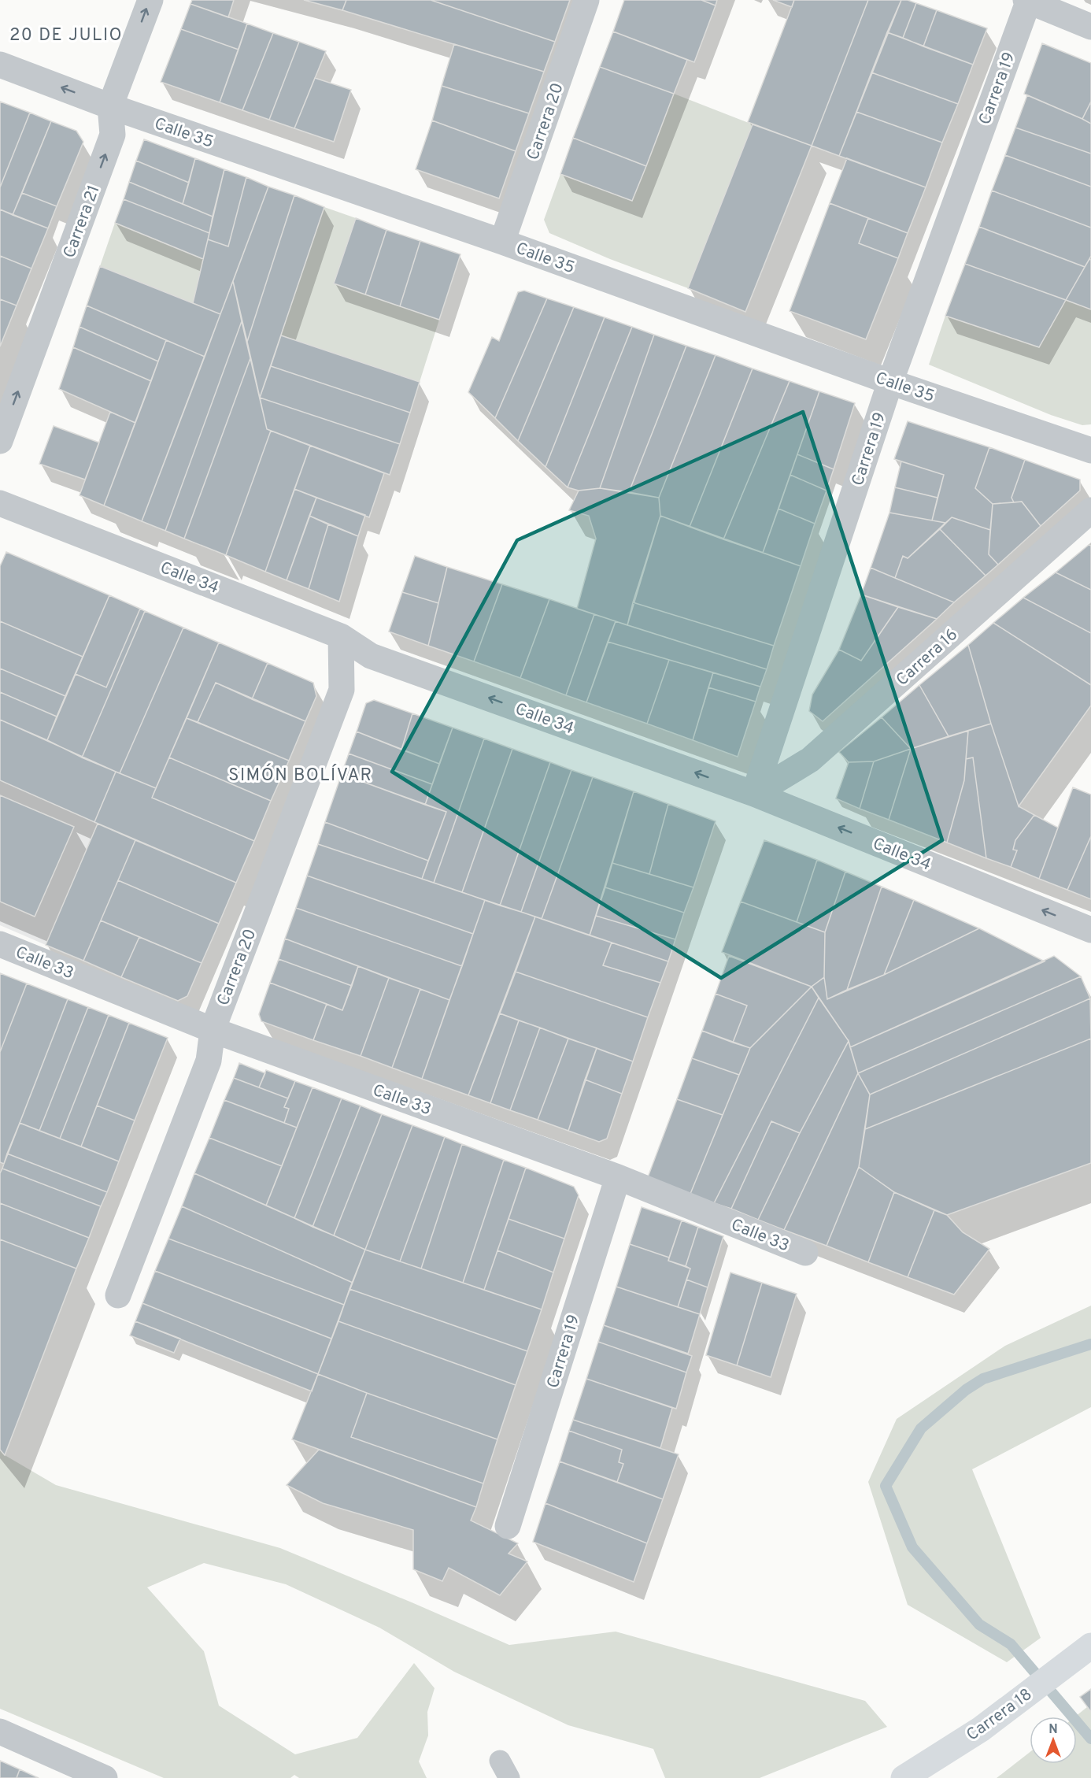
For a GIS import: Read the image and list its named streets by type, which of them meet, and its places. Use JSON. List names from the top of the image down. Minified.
{"streets":{"highway":["Carrera 18"],"street":["Carrera 19","Carrera 20","Calle 35","Carrera 21","Calle 34","Carrera 16","Calle 33"]},"crossings":[["Carrera 19","Calle 35"],["Carrera 19","Calle 34"],["Carrera 19","Carrera 16"],["Carrera 19","Calle 33"],["Carrera 20","Calle 35"],["Carrera 20","Calle 34"],["Carrera 20","Calle 33"],["Calle 35","Carrera 21"],["Calle 34","Carrera 16"]],"one_way":["Carrera 21","Calle 34"],"districts":["20 DE JULIO","SIMÓN BOLÍVAR"],"north":"top"}
